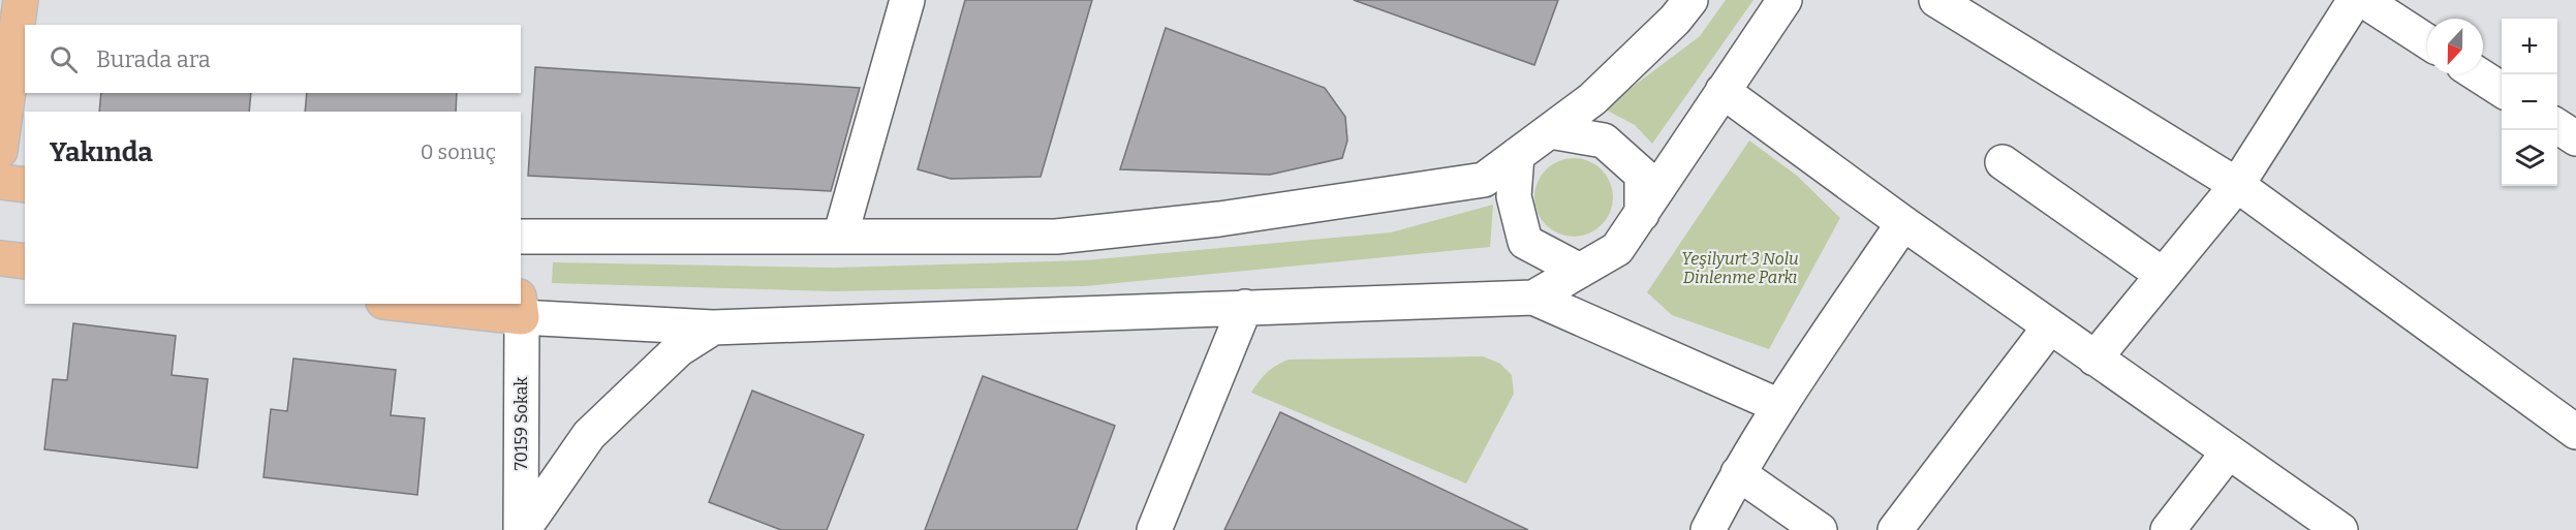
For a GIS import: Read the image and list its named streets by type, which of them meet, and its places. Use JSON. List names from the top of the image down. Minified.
{"streets":{"street":["70159 Sokak"]},"parks":["Yeşilyurt 3 Nolu Dinlenme Parkı"],"north":"bottom","page":{"map_buttons":["+","−"],"search":"Burada ara","heading":["Yakında","0 sonuç"]}}
